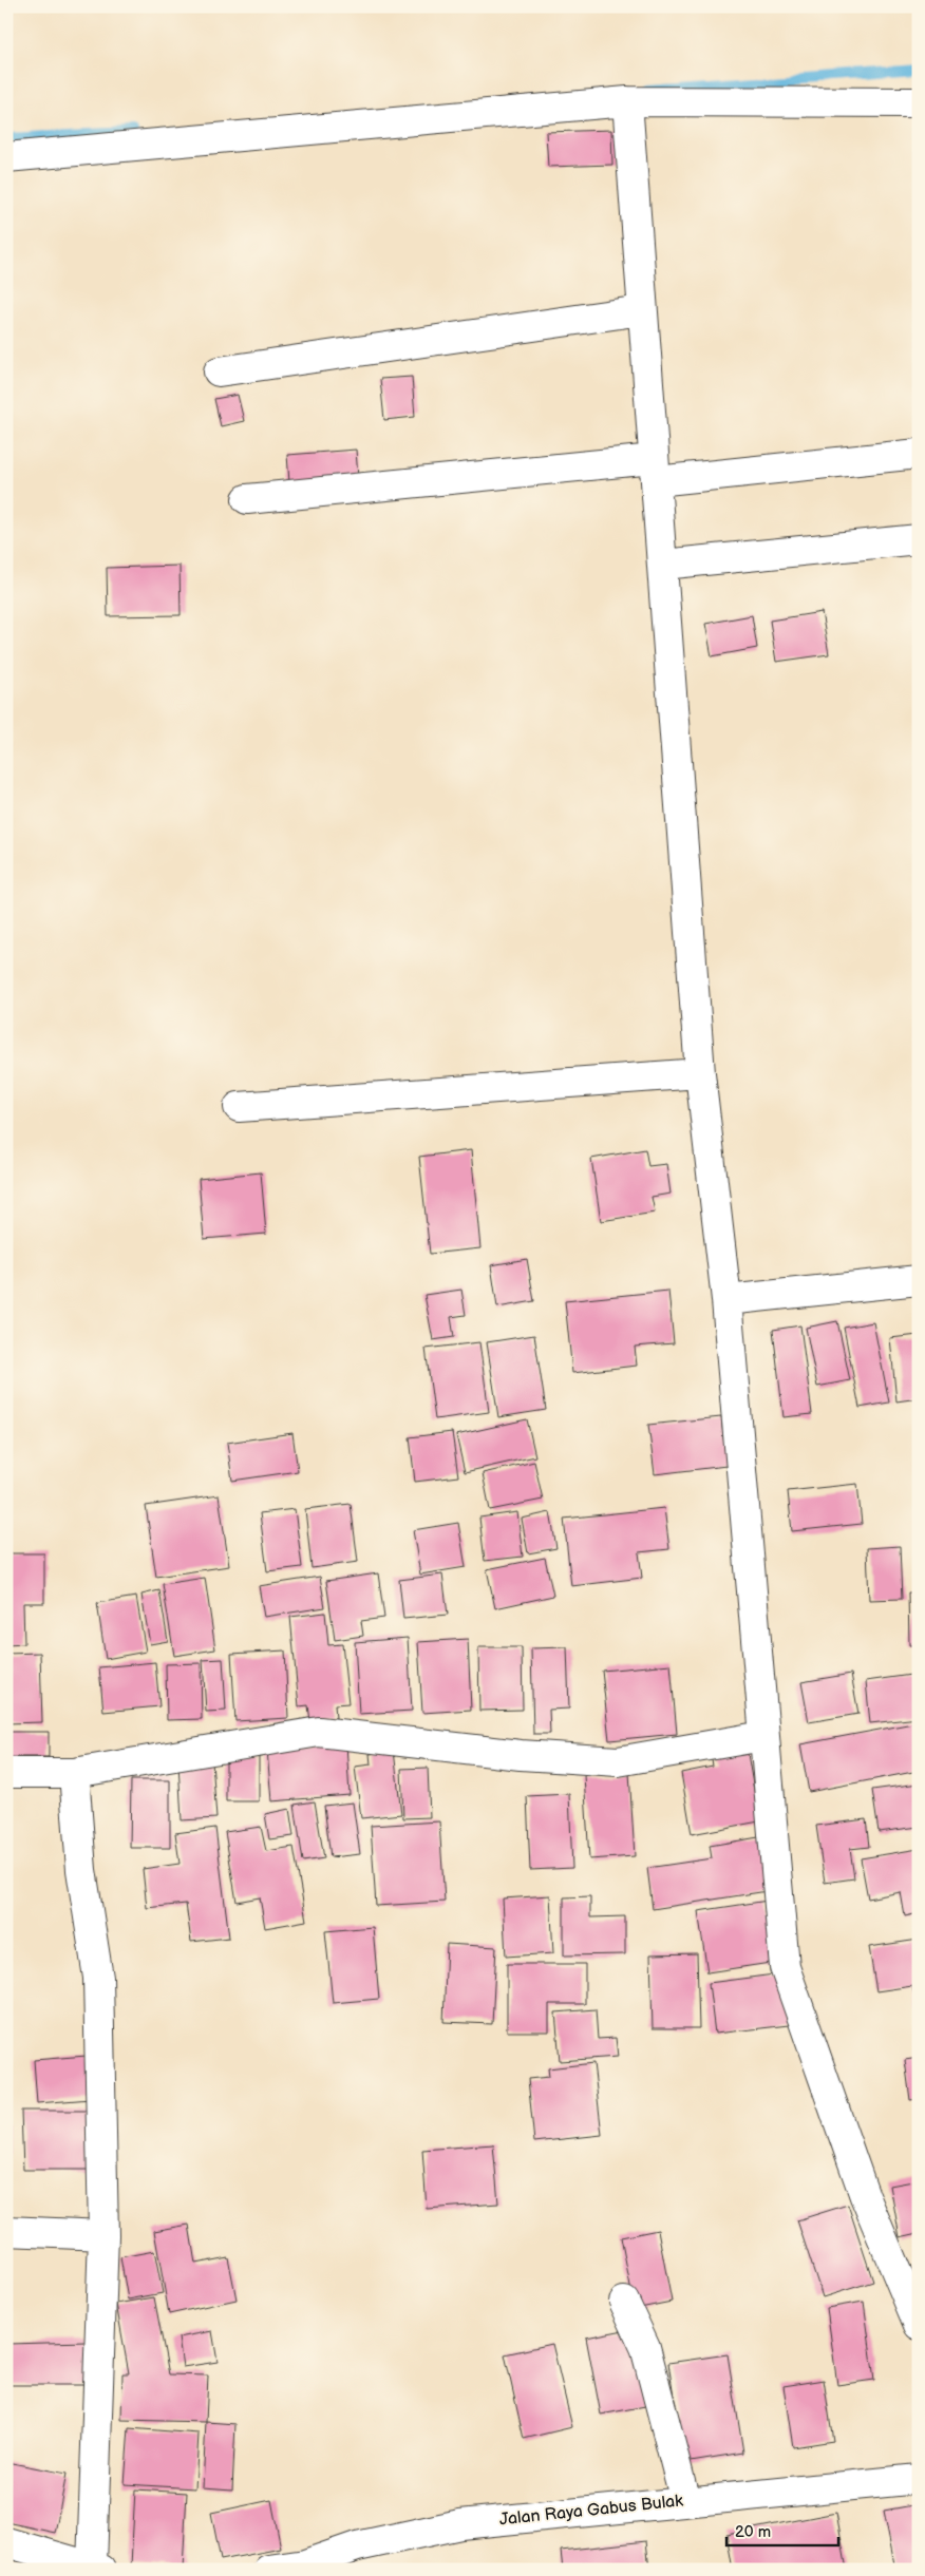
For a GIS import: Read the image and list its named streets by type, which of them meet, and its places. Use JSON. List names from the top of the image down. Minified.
{"streets":{"street":["Jalan Raya Gabus Bulak"]},"scale_bar":"20 m"}
